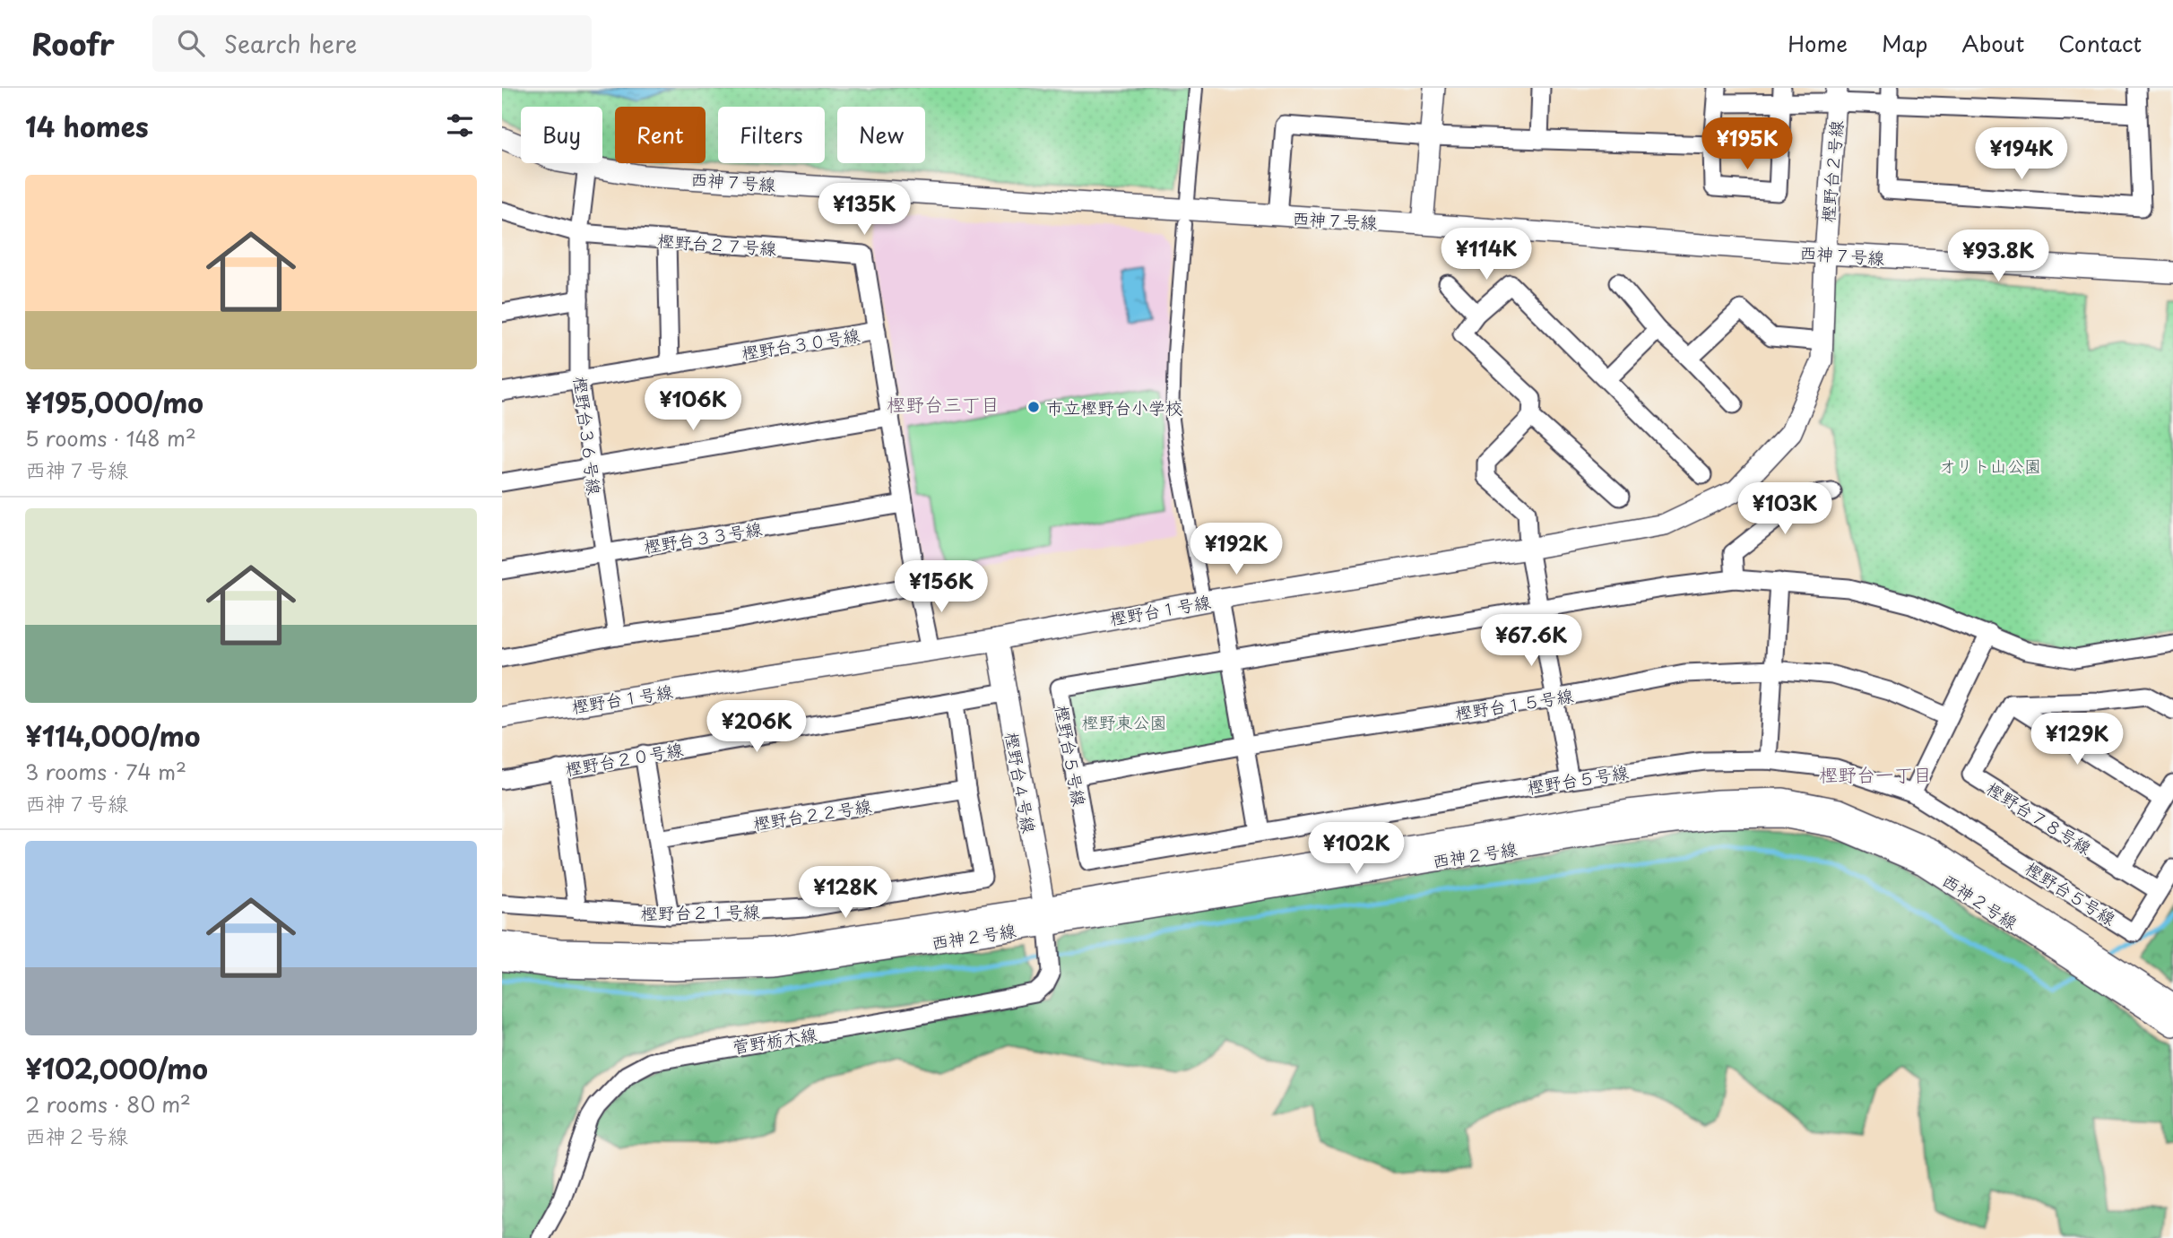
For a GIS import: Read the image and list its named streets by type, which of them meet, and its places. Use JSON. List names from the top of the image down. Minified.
{"streets":{"street":["樫野台２号線","西神７号線","樫野台２７号線","樫野台３０号線","樫野台３６号線","樫野台３３号線","樫野台１号線","樫野台１５号線","樫野台５号線","樫野台２０号線","樫野台４号線","樫野台２２号線","樫野台７８号線","西神２号線","樫野台２１号線","菅野栃木線"]},"crossings":[["樫野台２号線","西神７号線"],["樫野台２号線","樫野台１号線"],["西神７号線","樫野台３６号線"],["西神７号線","樫野台１号線"],["樫野台２７号線","樫野台３０号線"],["樫野台２７号線","樫野台３６号線"],["樫野台２７号線","樫野台３３号線"],["樫野台２７号線","樫野台１号線"],["樫野台３０号線","樫野台３６号線"],["樫野台３６号線","樫野台３３号線"],["樫野台１号線","樫野台４号線"],["樫野台１５号線","樫野台５号線"],["樫野台５号線","樫野台７８号線"],["樫野台２０号線","樫野台４号線"],["樫野台２０号線","樫野台２１号線"],["樫野台４号線","西神２号線"],["樫野台４号線","菅野栃木線"],["樫野台２２号線","樫野台２１号線"],["西神２号線","菅野栃木線"]],"districts":["樫野台三丁目","樫野台一丁目"],"parks":["オリト山公園","樫野東公園"],"places":["市立樫野台小学校"],"page":{"header":"Roofr","search":"Search here","nav":["Home","Map","About","Contact"],"heading":"14 homes","chip":["Buy","Rent","Filters","New"],"price":["¥195K","¥194K","¥135K","¥114K","¥93.8K","¥106K","¥103K","¥192K","¥156K","¥67.6K","¥206K","¥129K","¥102K","¥128K"],"list":[{"name":"¥195,000/mo","note":"5 rooms · 148 m² · 西神７号線"},{"name":"¥114,000/mo","note":"3 rooms · 74 m² · 西神７号線"},{"name":"¥102,000/mo","note":"2 rooms · 80 m² · 西神２号線"}]}}
